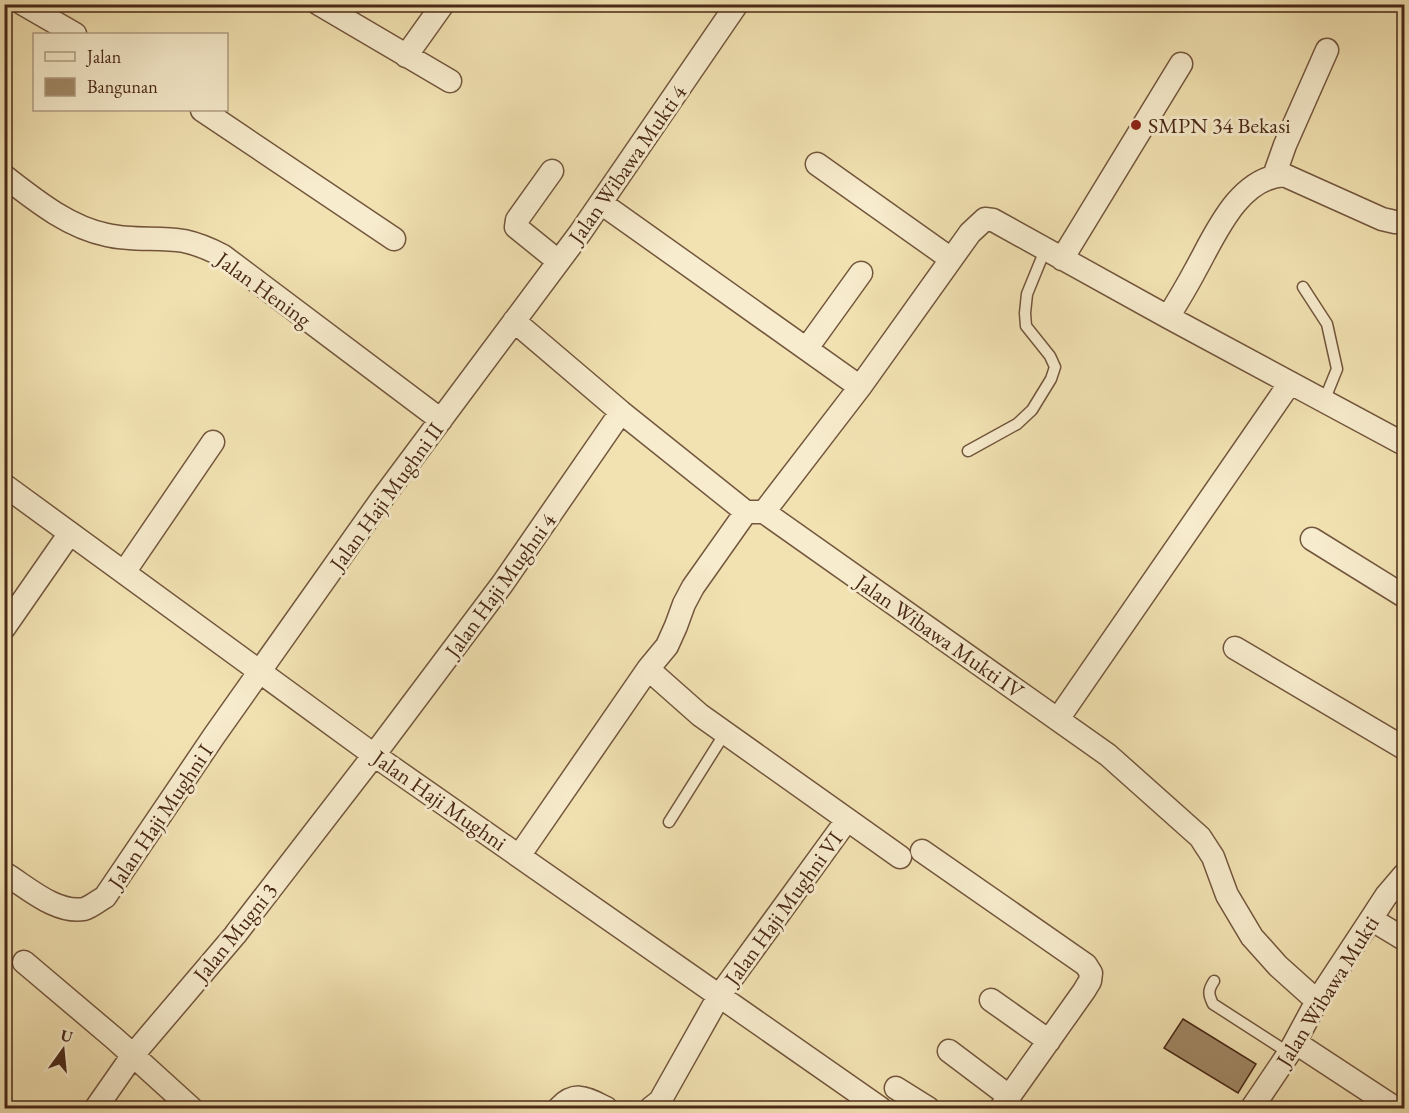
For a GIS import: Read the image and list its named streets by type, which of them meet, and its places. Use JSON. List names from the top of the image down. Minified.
{"streets":{"street":["Jalan Wibawa Mukti 4","Jalan Hening","Jalan Haji Mughni II","Jalan Haji Mughni 4","Jalan Wibawa Mukti IV","Jalan Haji Mughni","Jalan Haji Mughni I","Jalan Haji Mughni VI","Jalan Mugni 3","Jalan Wibawa Mukti"]},"crossings":[["Jalan Wibawa Mukti 4","Jalan Haji Mughni II"],["Jalan Wibawa Mukti 4","Jalan Wibawa Mukti IV"],["Jalan Hening","Jalan Haji Mughni II"],["Jalan Haji Mughni II","Jalan Wibawa Mukti IV"],["Jalan Haji Mughni II","Jalan Haji Mughni"],["Jalan Haji Mughni II","Jalan Haji Mughni I"],["Jalan Haji Mughni 4","Jalan Wibawa Mukti IV"],["Jalan Haji Mughni 4","Jalan Haji Mughni"],["Jalan Haji Mughni 4","Jalan Mugni 3"],["Jalan Wibawa Mukti IV","Jalan Wibawa Mukti"],["Jalan Haji Mughni","Jalan Haji Mughni I"],["Jalan Haji Mughni","Jalan Haji Mughni VI"],["Jalan Haji Mughni","Jalan Mugni 3"]],"places":["SMPN 34 Bekasi"],"legend":["Jalan","Bangunan"],"north":"top"}
